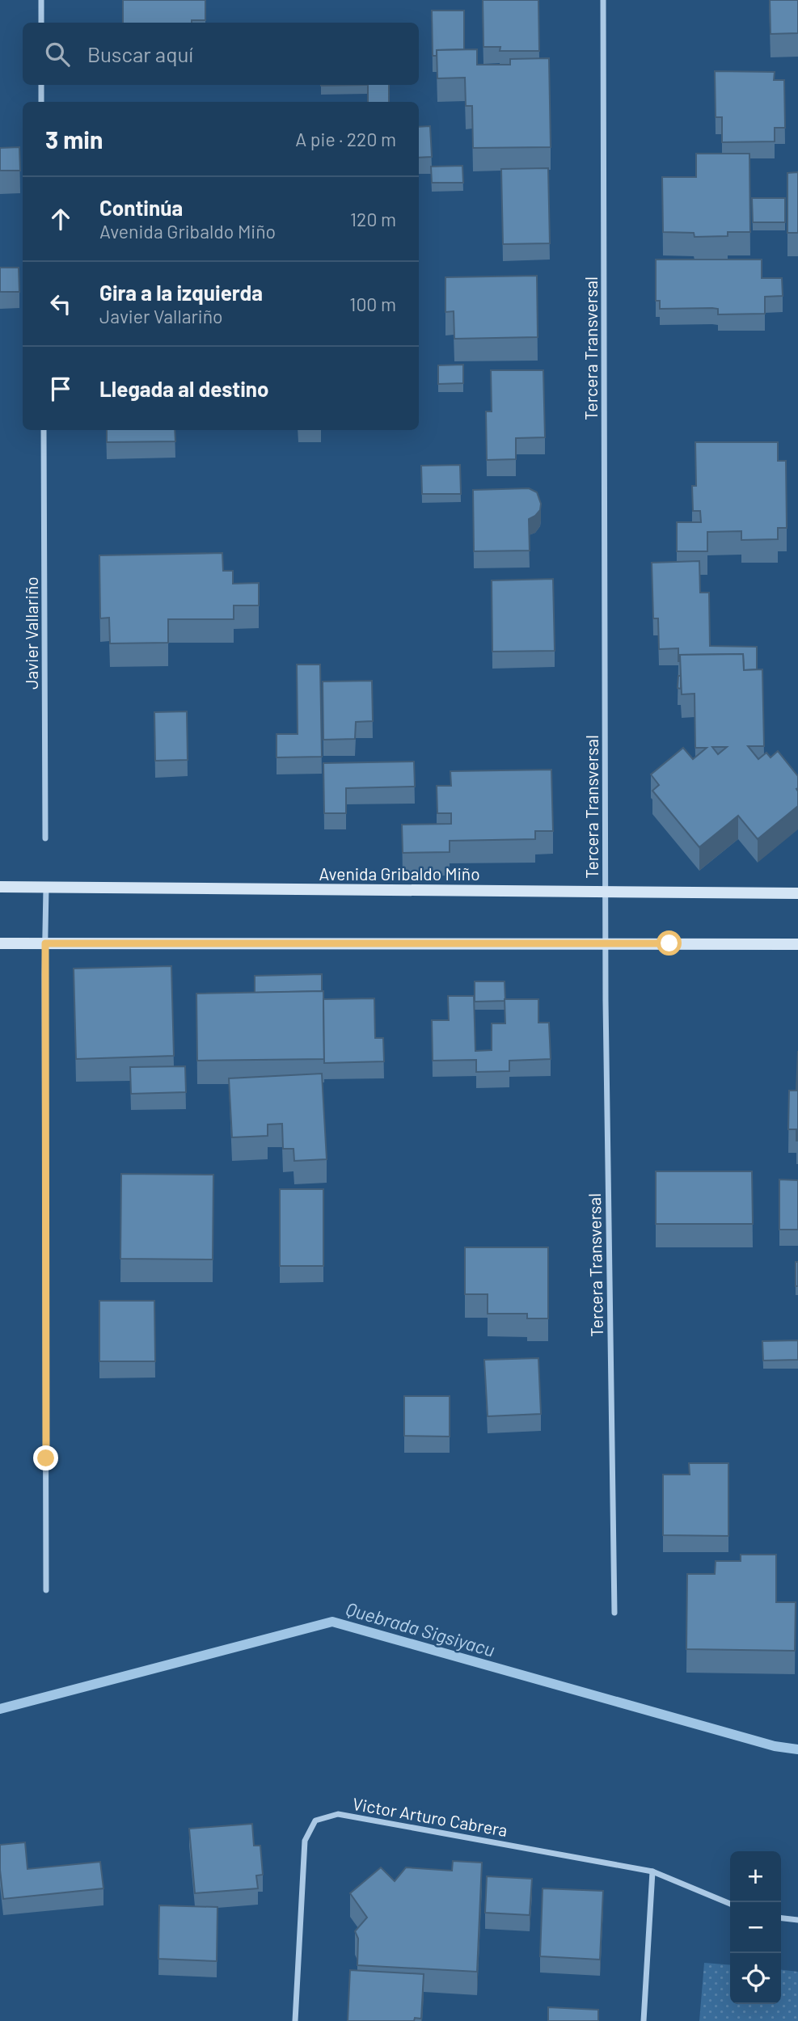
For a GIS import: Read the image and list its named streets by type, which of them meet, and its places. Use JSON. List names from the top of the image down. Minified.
{"streets":{"street":["Tercera Transversal","Javier Vallariño","Avenida Gribaldo Miño","Victor Arturo Cabrera"]},"crossings":[["Tercera Transversal","Avenida Gribaldo Miño"]],"water":["Quebrada Sigsiyacu"],"page":{"search":"Buscar aquí","heading":["3 min","A pie · 220 m"],"list":[["Continúa","Avenida Gribaldo Miño","120 m"],["Gira a la izquierda","Javier Vallariño","100 m"],"Llegada al destino"],"map_buttons":["+","−"]}}
